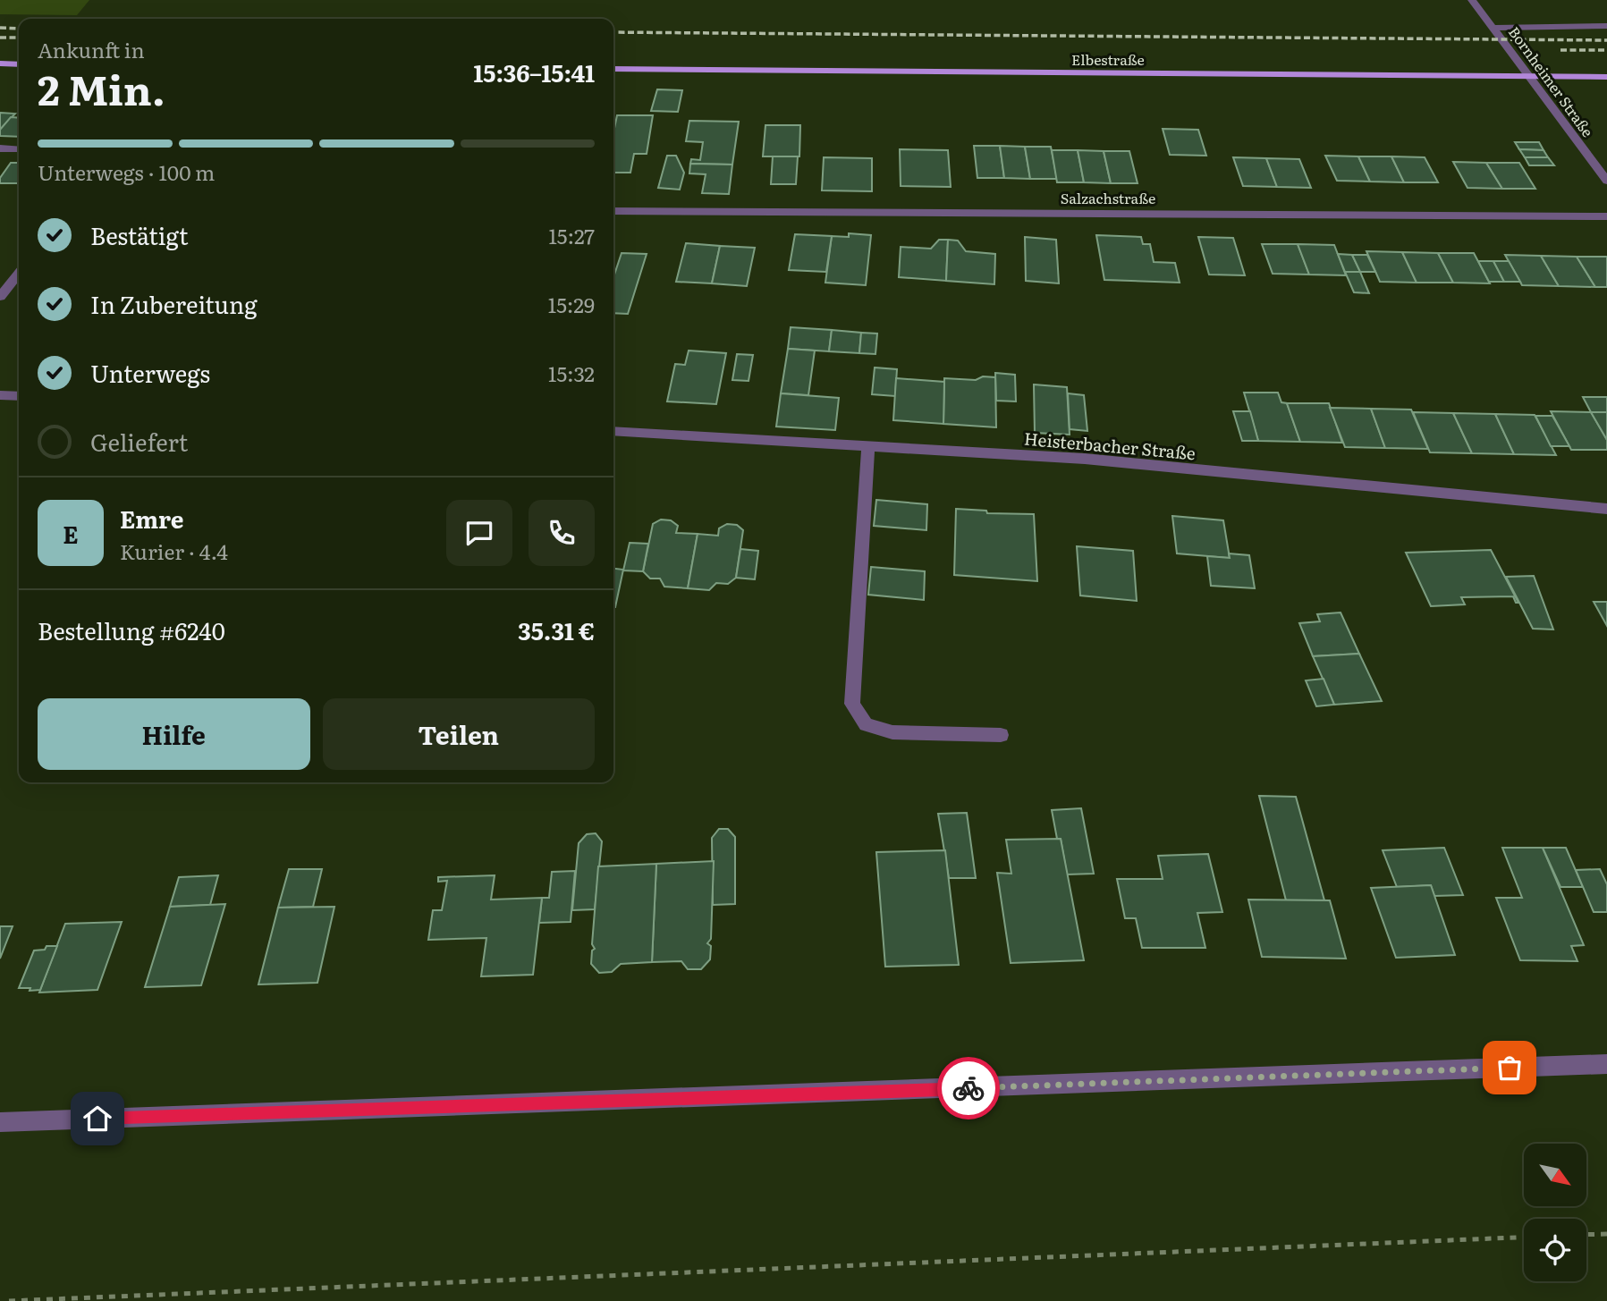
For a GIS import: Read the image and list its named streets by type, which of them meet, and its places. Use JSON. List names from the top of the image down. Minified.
{"streets":{"main road":["Elbestraße"],"street":["Bornheimer Straße","Salzachstraße","Heisterbacher Straße"]},"crossings":[["Elbestraße","Bornheimer Straße"]],"north":"bottom right","page":{"heading":["2 Min.","Ankunft in","15:36–15:41"],"panel":["Emre","Kurier · 4.4","Bestellung #6240","35.31 €"],"bar":"Unterwegs · 100 m","list":[["Bestätigt","15:27"],["In Zubereitung","15:29"],["Unterwegs","15:32"],"Geliefert"],"round":"E","buttons":["Hilfe","Teilen"]}}
